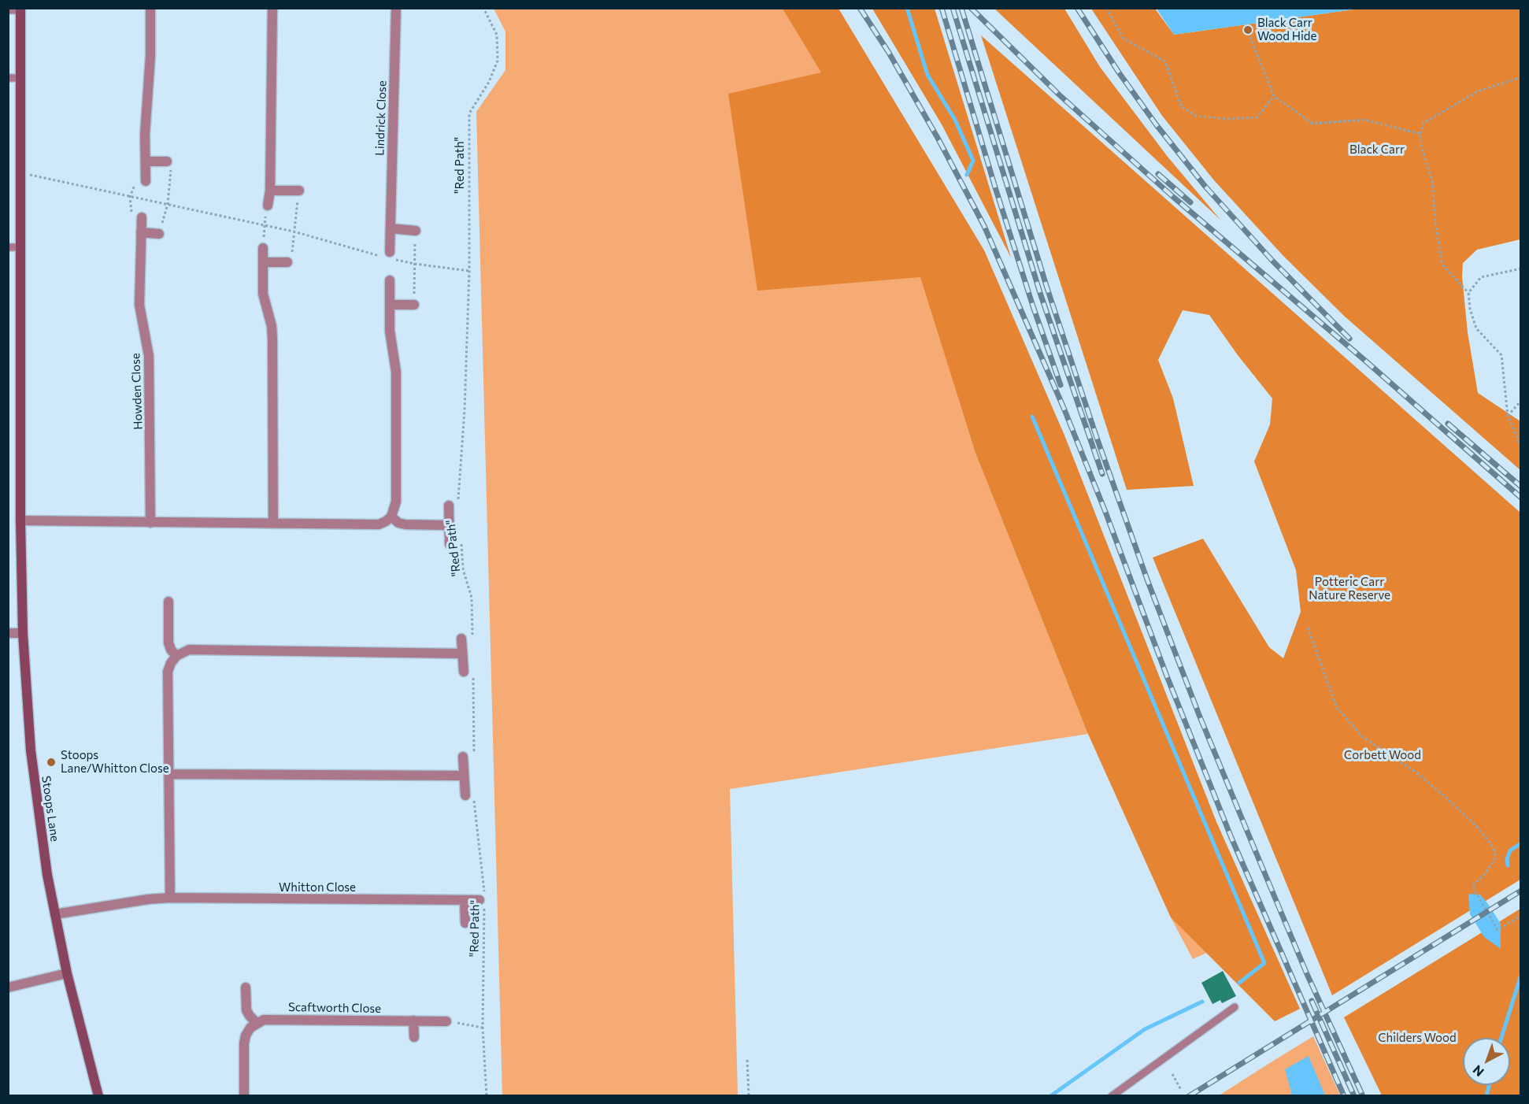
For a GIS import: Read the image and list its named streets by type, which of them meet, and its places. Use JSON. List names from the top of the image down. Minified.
{"streets":{"street":["Lindrick Close","Howden Close","Stoops Lane","Whitton Close","Scaftworth Close"],"path":["\"Red Path\""]},"crossings":[["\"Red Path\"","Whitton Close"],["Stoops Lane","Whitton Close"]],"parks":["Black Carr","Potteric Carr Nature Reserve","Corbett Wood","Childers Wood"],"places":["Black Carr Wood Hide","Stoops Lane/Whitton Close"],"north":"bottom left"}
